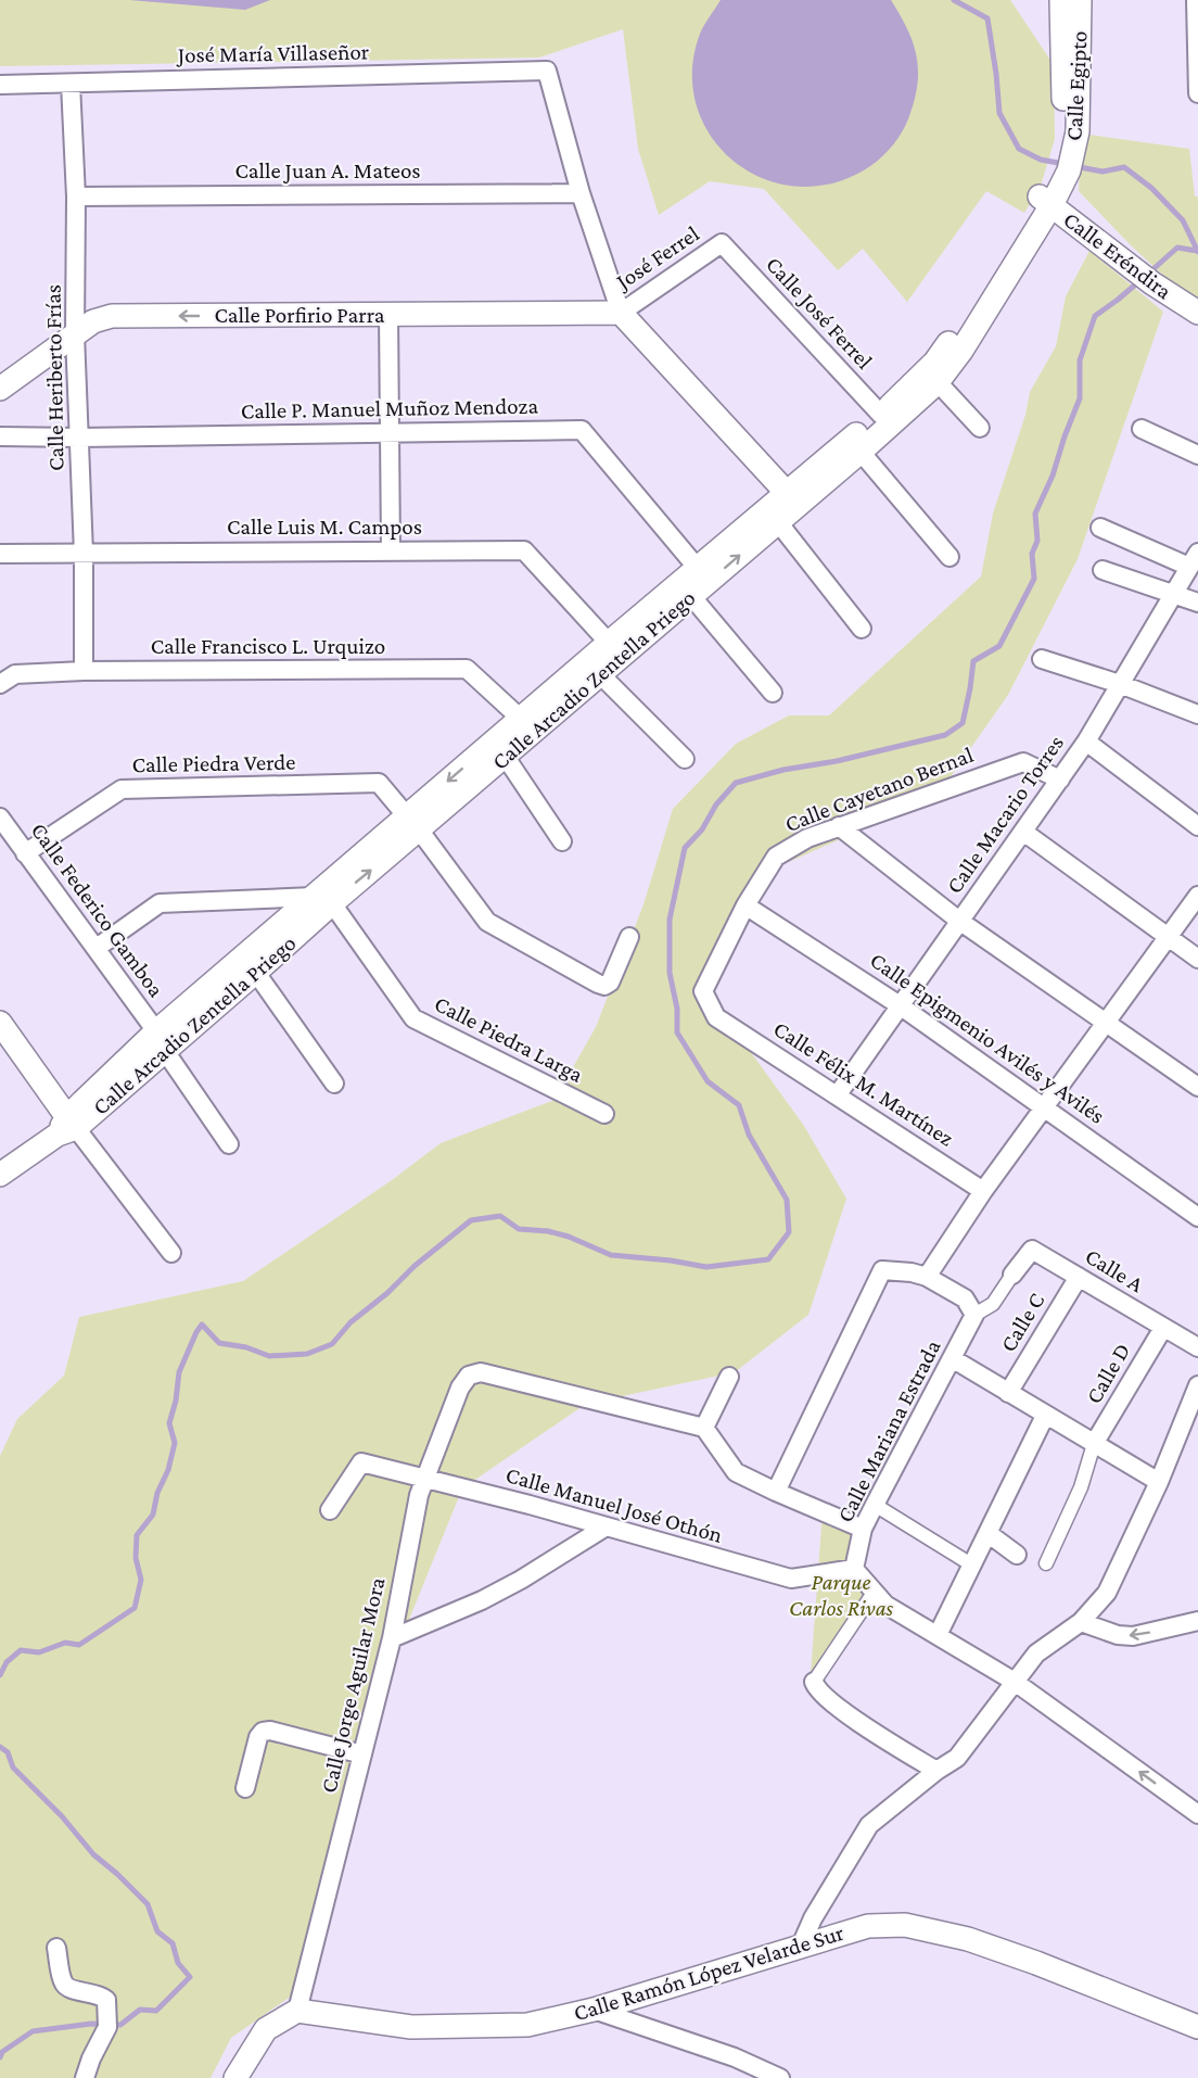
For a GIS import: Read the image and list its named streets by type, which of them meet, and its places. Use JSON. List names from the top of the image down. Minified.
{"streets":{"street":["José María Villaseñor","Calle Egipto","Calle Juan A. Mateos","Calle Eréndira","José Ferrel","Calle José Ferrel","Calle Porfirio Parra","Calle Heriberto Frías","Calle P. Manuel Muñoz Mendoza","Calle Luis M. Campos","Calle Francisco L. Urquizo","Calle Arcadio Zentella Priego","Calle Piedra Verde","Calle Cayetano Bernal","Calle Macario Torres","Calle Federico Gamboa","Calle Epigmenio Avilés y Avilés","Calle Piedra Larga","Calle Félix M. Martínez","Calle A","Calle C","Calle D","Calle Mariana Estrada","Calle Manuel José Othón","Calle Jorge Aguilar Mora","Calle Ramón López Velarde Sur"]},"crossings":[["José María Villaseñor","Calle Juan A. Mateos"],["José María Villaseñor","Calle Heriberto Frías"],["Calle Egipto","Calle Arcadio Zentella Priego"],["Calle Juan A. Mateos","Calle Heriberto Frías"],["Calle Eréndira","Calle Arcadio Zentella Priego"],["José Ferrel","Calle José Ferrel"],["José Ferrel","Calle Porfirio Parra"],["Calle José Ferrel","Calle Arcadio Zentella Priego"],["Calle Porfirio Parra","Calle Heriberto Frías"],["Calle Heriberto Frías","Calle P. Manuel Muñoz Mendoza"],["Calle Heriberto Frías","Calle Luis M. Campos"],["Calle Heriberto Frías","Calle Francisco L. Urquizo"],["Calle P. Manuel Muñoz Mendoza","Calle Arcadio Zentella Priego"],["Calle Luis M. Campos","Calle Arcadio Zentella Priego"],["Calle Francisco L. Urquizo","Calle Arcadio Zentella Priego"],["Calle Arcadio Zentella Priego","Calle Piedra Verde"],["Calle Arcadio Zentella Priego","Calle Federico Gamboa"],["Calle Arcadio Zentella Priego","Calle Piedra Larga"],["Calle Piedra Verde","Calle Federico Gamboa"],["Calle Cayetano Bernal","Calle Macario Torres"],["Calle Cayetano Bernal","Calle Epigmenio Avilés y Avilés"],["Calle Cayetano Bernal","Calle Félix M. Martínez"],["Calle Macario Torres","Calle Epigmenio Avilés y Avilés"],["Calle Macario Torres","Calle Félix M. Martínez"],["Calle A","Calle C"],["Calle A","Calle D"],["Calle Mariana Estrada","Calle Manuel José Othón"],["Calle Manuel José Othón","Calle Jorge Aguilar Mora"],["Calle Jorge Aguilar Mora","Calle Ramón López Velarde Sur"]],"one_way":["Calle Porfirio Parra"],"parks":["Parque Carlos Rivas"]}
